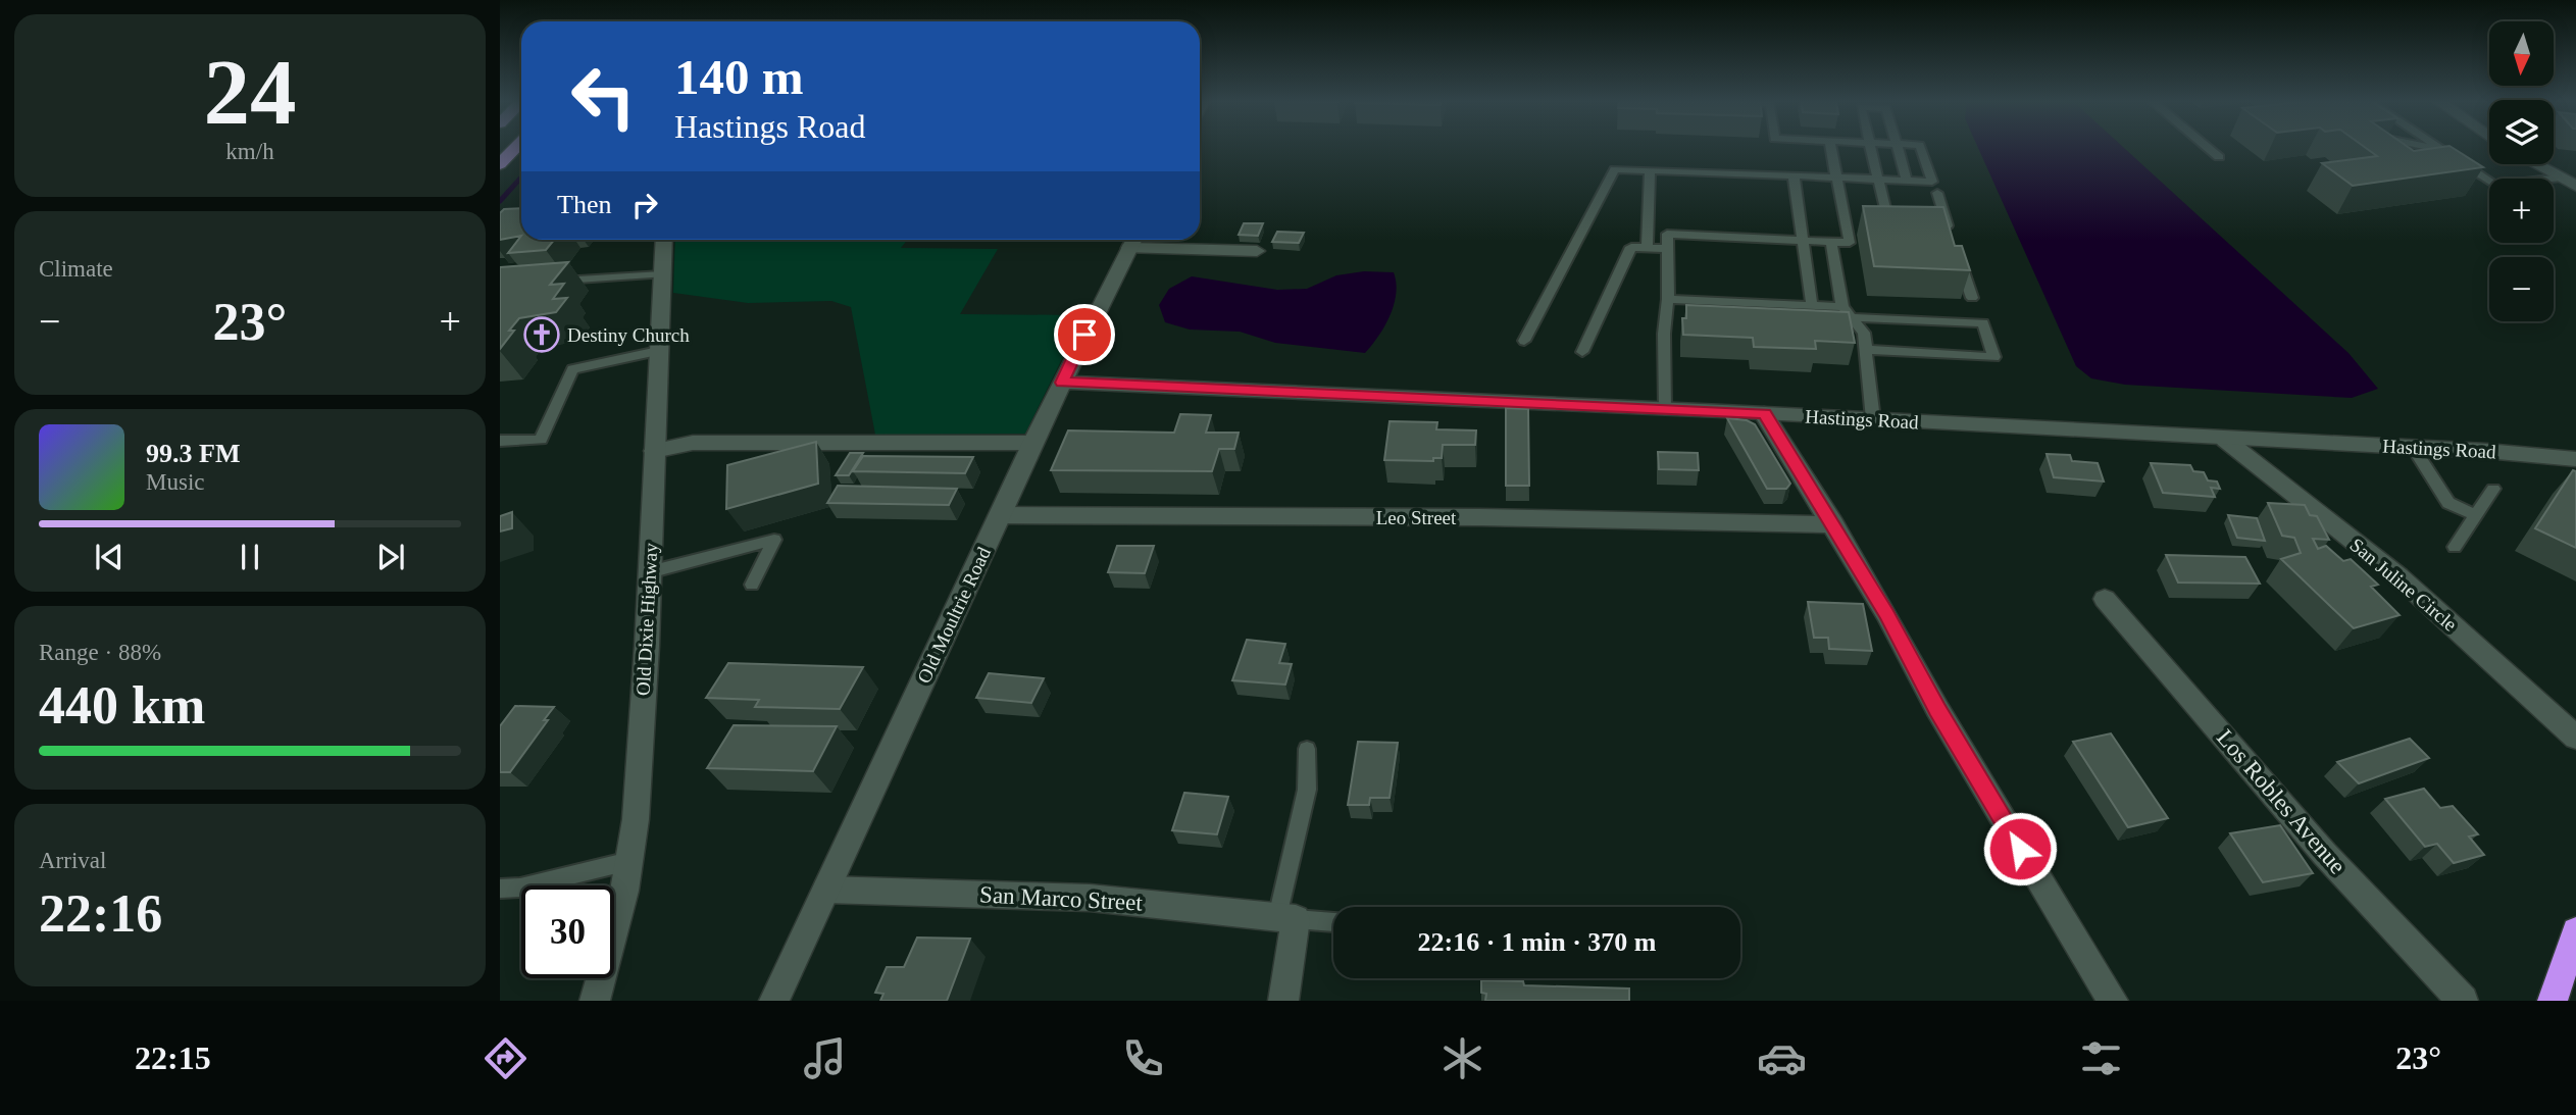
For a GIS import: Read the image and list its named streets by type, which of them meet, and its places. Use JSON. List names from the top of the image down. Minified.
{"streets":{"street":["Hastings Road","Leo Street","San Juline Circle","Old Moultrie Road","Old Dixie Highway","Los Robles Avenue","San Marco Street"]},"crossings":[["Hastings Road","San Juline Circle"],["Hastings Road","Old Moultrie Road"],["Leo Street","Old Moultrie Road"],["Old Moultrie Road","San Marco Street"]],"places":{"church":["Destiny Church"]},"north":"bottom","page":{"tile":[["24","km/h"],"Climate",["Range · 88%","440 km"],["Arrival","22:16"]],"map_buttons":["+","−"],"turn":["140 m","Hastings Road"],"then":"Then","heat":["−","23°","+"],"song":["99.3 FM","Music"],"limit":"30","trip":"22:16 · 1 min · 370 m","tabs":["22:15","23°"]}}
